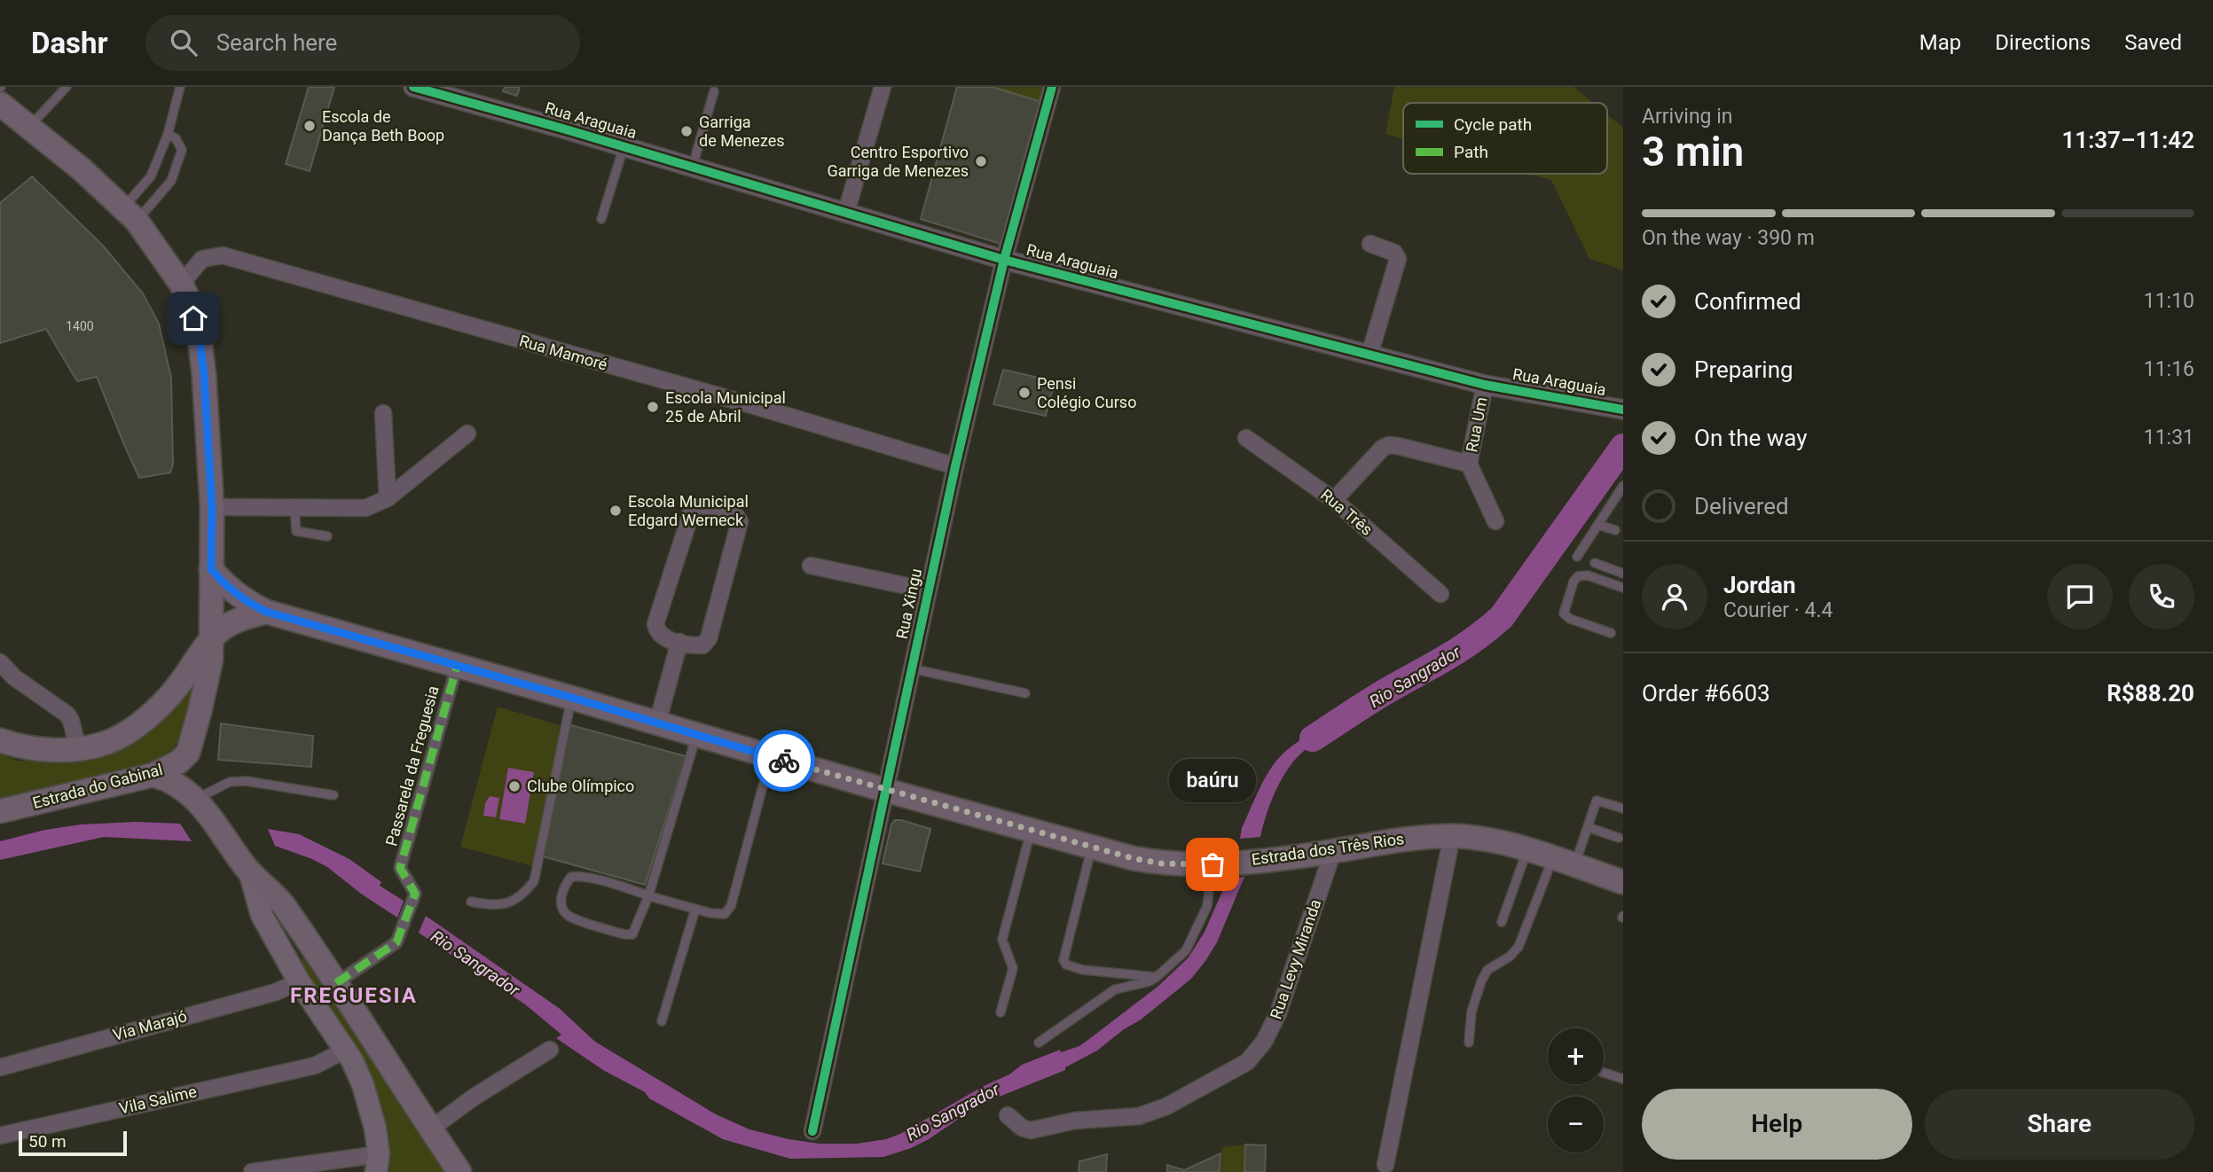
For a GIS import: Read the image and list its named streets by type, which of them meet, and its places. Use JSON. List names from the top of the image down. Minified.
{"streets":{"main road":["Estrada do Gabinal","Estrada dos Três Rios"],"street":["Rua Araguaia","Rua Mamoré","Rua Um","Rua Três","Rua Xingu","Passarela da Freguesia","Rua Levy Miranda","Via Marajó","Vila Salime"]},"crossings":[["Rua Araguaia","Rua Um"],["Rua Araguaia","Rua Xingu"],["Rua Mamoré","Rua Xingu"],["Rua Mamoré","Estrada do Gabinal"],["Rua Xingu","Estrada dos Três Rios"],["Passarela da Freguesia","Estrada dos Três Rios"],["Estrada do Gabinal","Estrada dos Três Rios"],["Estrada dos Três Rios","Rua Levy Miranda"]],"districts":["FREGUESIA"],"water":["Rio Sangrador"],"places":["Escola de Dança Beth Boop","Garriga de Menezes","Centro Esportivo Garriga de Menezes","Pensi Colégio Curso","Escola Municipal 25 de Abril","Escola Municipal Edgard Werneck","Clube Olímpico","baúru"],"house_numbers":["1400"],"legend":["Cycle path","Path"],"scale_bar":"50 m","page":{"header":"Dashr","search":"Search here","nav":["Map","Directions","Saved"],"heading":["3 min","Arriving in","11:37–11:42"],"panel":["Jordan","Courier · 4.4","Order #6603","R$88.20"],"bar":"On the way · 390 m","list":[["Confirmed","11:10"],["Preparing","11:16"],["On the way","11:31"],"Delivered"],"bubble":"baúru","map_buttons":["+","−"],"buttons":["Help","Share"],"scale":"50 m"}}
